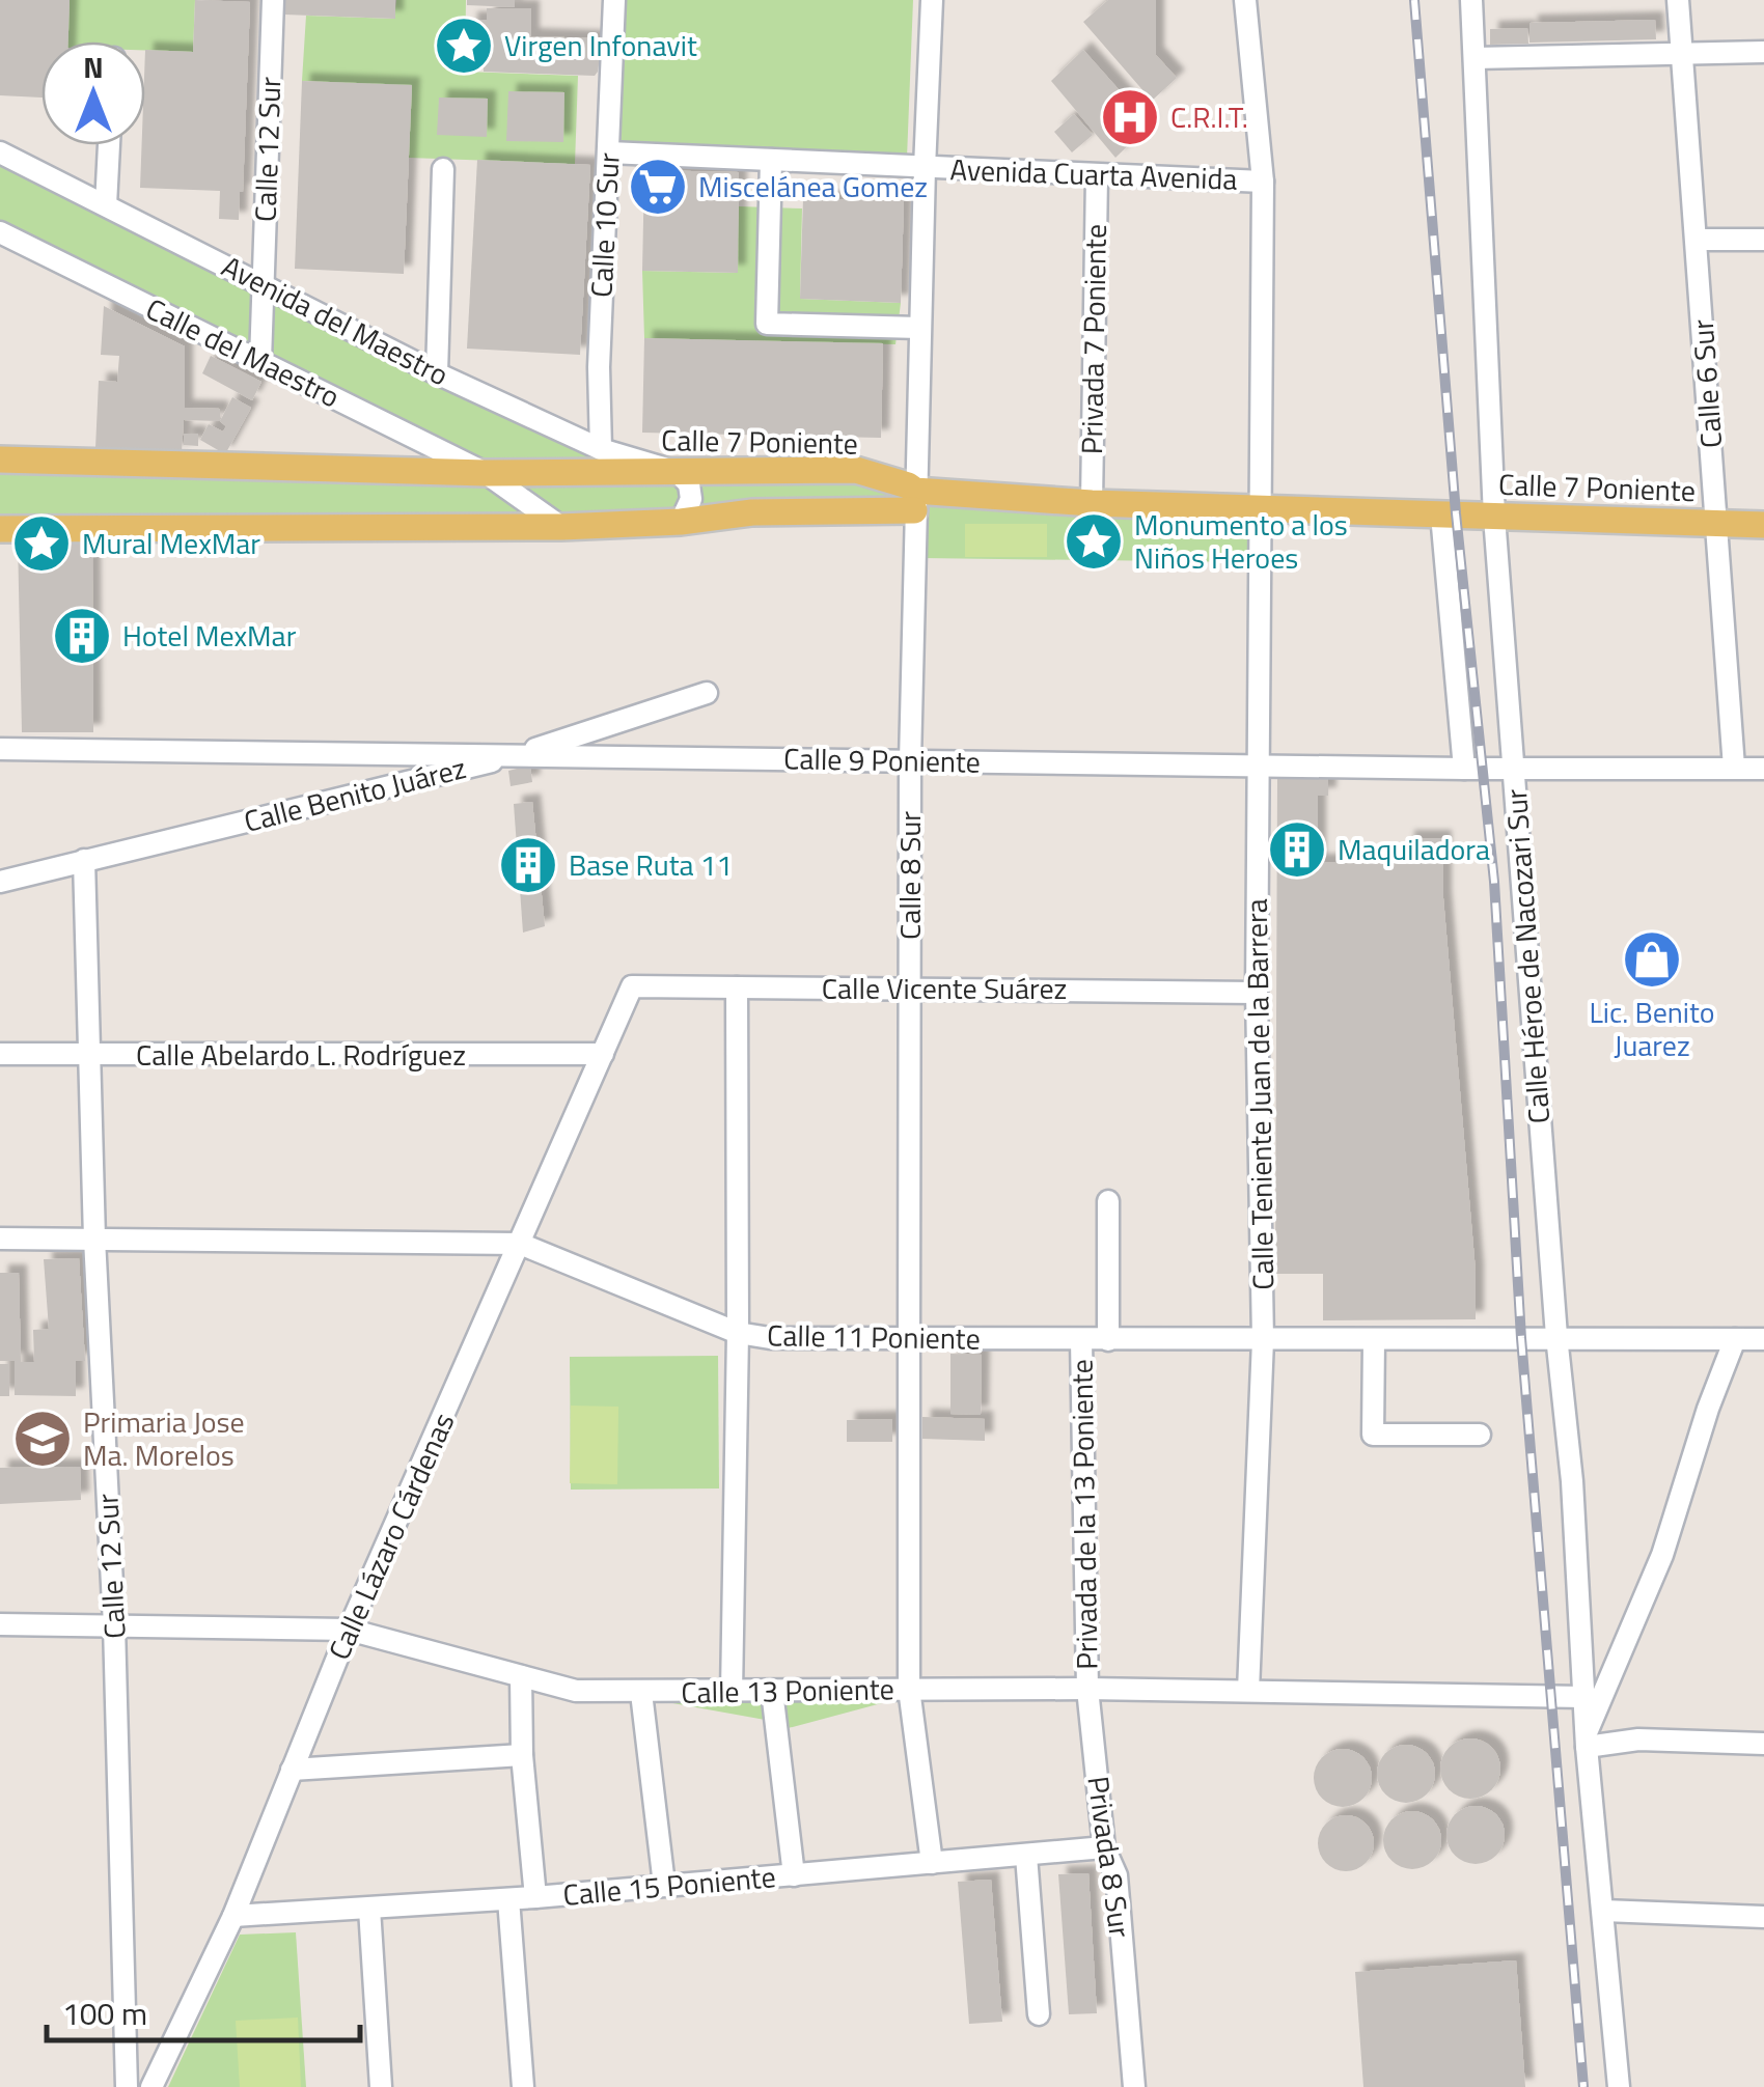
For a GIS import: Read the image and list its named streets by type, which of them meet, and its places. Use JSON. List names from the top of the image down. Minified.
{"streets":{"main road":["Calle 7 Poniente"],"street":["Calle 12 Sur","Avenida Cuarta Avenida","Calle 10 Sur","Avenida del Maestro","Privada 7 Poniente","Calle del Maestro","Calle 6 Sur","Calle 9 Poniente","Calle Benito Juárez","Calle 8 Sur","Calle Héroe de Nacozari Sur","Calle Vicente Suárez","Calle Abelardo L. Rodríguez","Calle Teniente Juan de la Barrera","Calle 11 Poniente","Privada de la 13 Poniente","Calle Lázaro Cárdenas","Calle 13 Poniente","Privada 8 Sur","Calle 15 Poniente"]},"crossings":[["Calle 12 Sur","Avenida del Maestro"],["Calle 12 Sur","Calle del Maestro"],["Calle 12 Sur","Calle Benito Juárez"],["Calle 12 Sur","Calle Abelardo L. Rodríguez"],["Calle 12 Sur","Calle 11 Poniente"],["Calle 12 Sur","Calle 13 Poniente"],["Avenida Cuarta Avenida","Calle 10 Sur"],["Avenida Cuarta Avenida","Privada 7 Poniente"],["Avenida Cuarta Avenida","Calle 8 Sur"],["Avenida Cuarta Avenida","Calle Teniente Juan de la Barrera"],["Calle 10 Sur","Avenida del Maestro"],["Avenida del Maestro","Calle 7 Poniente"],["Privada 7 Poniente","Calle 7 Poniente"],["Calle del Maestro","Calle 7 Poniente"],["Calle 6 Sur","Calle 7 Poniente"],["Calle 6 Sur","Calle 9 Poniente"],["Calle 7 Poniente","Calle 8 Sur"],["Calle 7 Poniente","Calle Héroe de Nacozari Sur"],["Calle 7 Poniente","Calle Teniente Juan de la Barrera"],["Calle 9 Poniente","Calle Benito Juárez"],["Calle 9 Poniente","Calle 8 Sur"],["Calle 9 Poniente","Calle Héroe de Nacozari Sur"],["Calle 9 Poniente","Calle Teniente Juan de la Barrera"],["Calle 8 Sur","Calle Vicente Suárez"],["Calle 8 Sur","Calle 11 Poniente"],["Calle 8 Sur","Calle 13 Poniente"],["Calle 8 Sur","Calle 15 Poniente"],["Calle Héroe de Nacozari Sur","Calle 11 Poniente"],["Calle Héroe de Nacozari Sur","Calle 13 Poniente"],["Calle Vicente Suárez","Calle Teniente Juan de la Barrera"],["Calle Vicente Suárez","Calle Lázaro Cárdenas"],["Calle Abelardo L. Rodríguez","Calle Lázaro Cárdenas"],["Calle Teniente Juan de la Barrera","Calle 11 Poniente"],["Calle Teniente Juan de la Barrera","Calle 13 Poniente"],["Calle 11 Poniente","Privada de la 13 Poniente"],["Calle 11 Poniente","Calle Lázaro Cárdenas"],["Privada de la 13 Poniente","Calle 13 Poniente"],["Privada de la 13 Poniente","Privada 8 Sur"],["Calle Lázaro Cárdenas","Calle 13 Poniente"],["Calle Lázaro Cárdenas","Calle 15 Poniente"],["Calle 13 Poniente","Privada 8 Sur"],["Privada 8 Sur","Calle 15 Poniente"]],"places":{"place":["Virgen Infonavit","Monumento a los Niños Heroes","Mural MexMar"],"hospital":["C.R.I.T."],"supermarket":["Miscelánea Gomez"],"building":["Hotel MexMar","Maquiladora","Base Ruta 11"],"shop":["Lic. Benito Juarez"],"school or university":["Primaria Jose Ma. Morelos"]},"scale_bar":"100 m","north":"top"}
